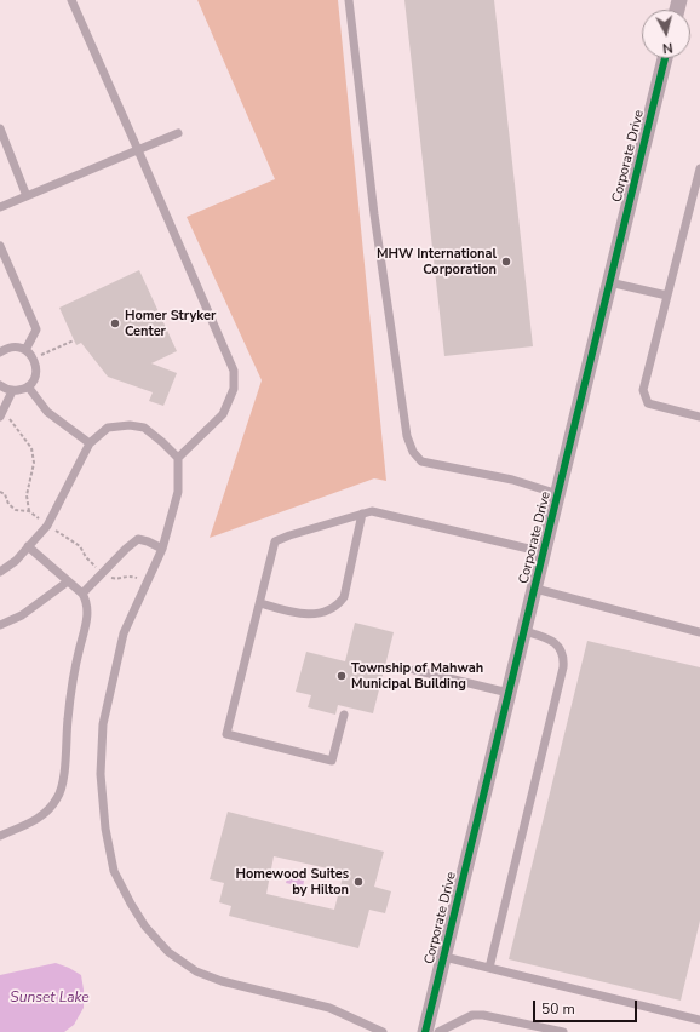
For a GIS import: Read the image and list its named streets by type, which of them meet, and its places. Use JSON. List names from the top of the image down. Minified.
{"streets":{"street":["Corporate Drive"]},"water":["Sunset Lake"],"places":["MHW International Corporation","Homer Stryker Center","Township of Mahwah Municipal Building","Homewood Suites by Hilton"],"scale_bar":"50 m","north":"bottom"}
